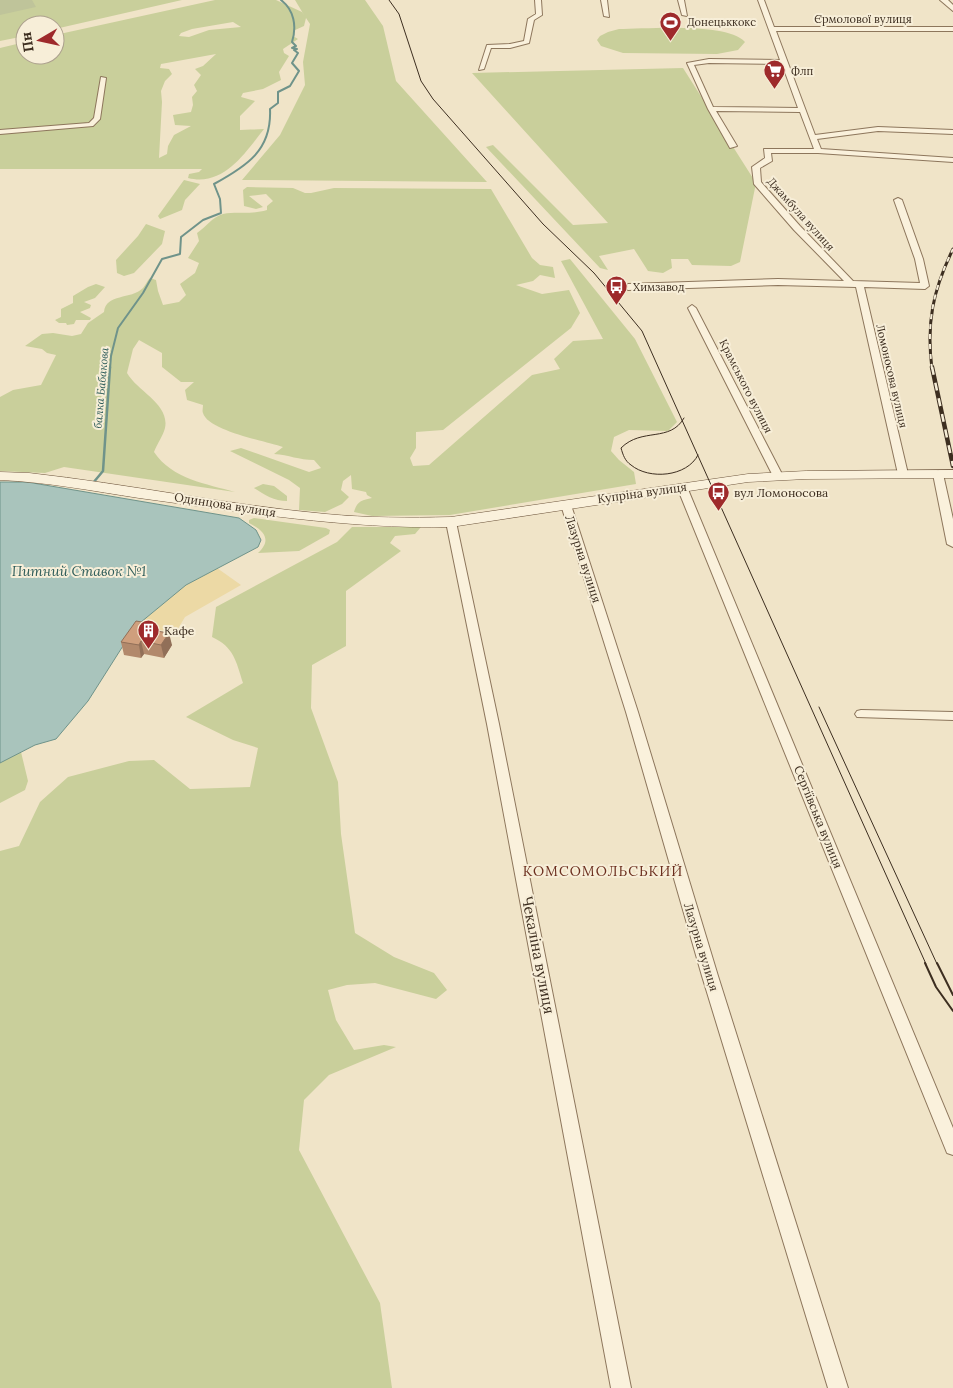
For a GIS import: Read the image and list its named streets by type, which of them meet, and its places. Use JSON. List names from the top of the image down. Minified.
{"streets":{"main road":["Купріна вулиця","Одинцова вулиця"],"street":["Єрмолової вулиця","Джамбула вулиця","Ломоносова вулиця","Крамського вулиця","Лазурна вулиця","Сергіївська вулиця","Чекаліна вулиця"]},"crossings":[["Джамбула вулиця","Ломоносова вулиця"],["Ломоносова вулиця","Купріна вулиця"],["Крамського вулиця","Купріна вулиця"],["Купріна вулиця","Одинцова вулиця"],["Купріна вулиця","Лазурна вулиця"],["Купріна вулиця","Сергіївська вулиця"],["Купріна вулиця","Чекаліна вулиця"],["Одинцова вулиця","Чекаліна вулиця"]],"districts":["КОМСОМОЛЬСЬКИЙ"],"water":["балка Бабакова","Питний Ставок №1"],"places":{"sports":["Донецьккокс"],"supermarket":["Флп"],"bus stop":["Химзавод","вул Ломоносова"],"building":["Кафе"]},"north":"left"}
